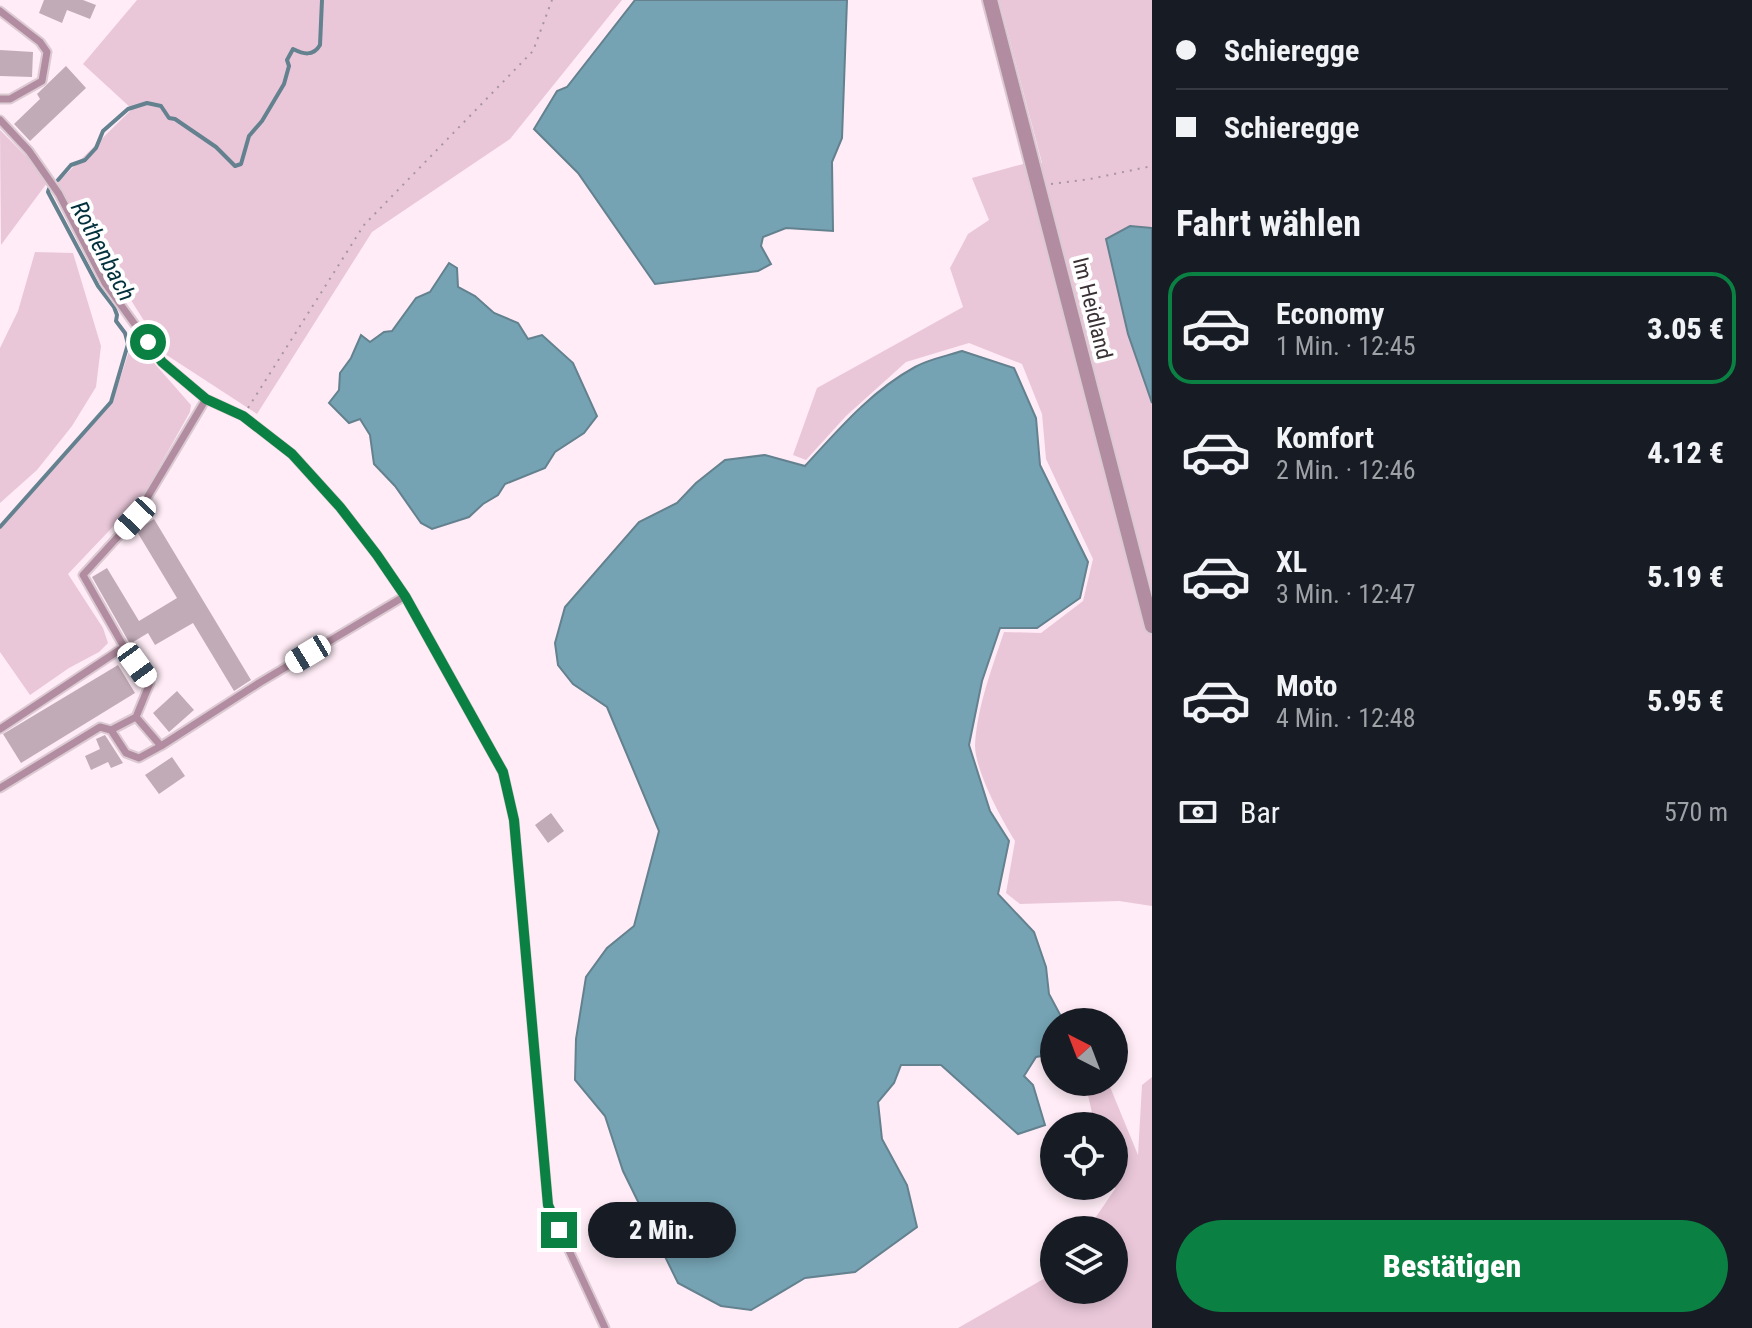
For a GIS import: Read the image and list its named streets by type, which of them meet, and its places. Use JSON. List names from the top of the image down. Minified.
{"streets":{"street":["Im Heidland"]},"water":["Rothenbach"],"north":"top left","page":{"banner":["Schieregge","Schieregge"],"heading":"Fahrt wählen","list":[{"name":"Economy","note":"1 Min. · 12:45","value":"3.05 €"},{"name":"Komfort","note":"2 Min. · 12:46","value":"4.12 €"},{"name":"XL","note":"3 Min. · 12:47","value":"5.19 €"},{"name":"Moto","note":"4 Min. · 12:48","value":"5.95 €"}],"pay":["Bar","570 m"],"bubble":"2 Min.","buttons":"Bestätigen"}}
